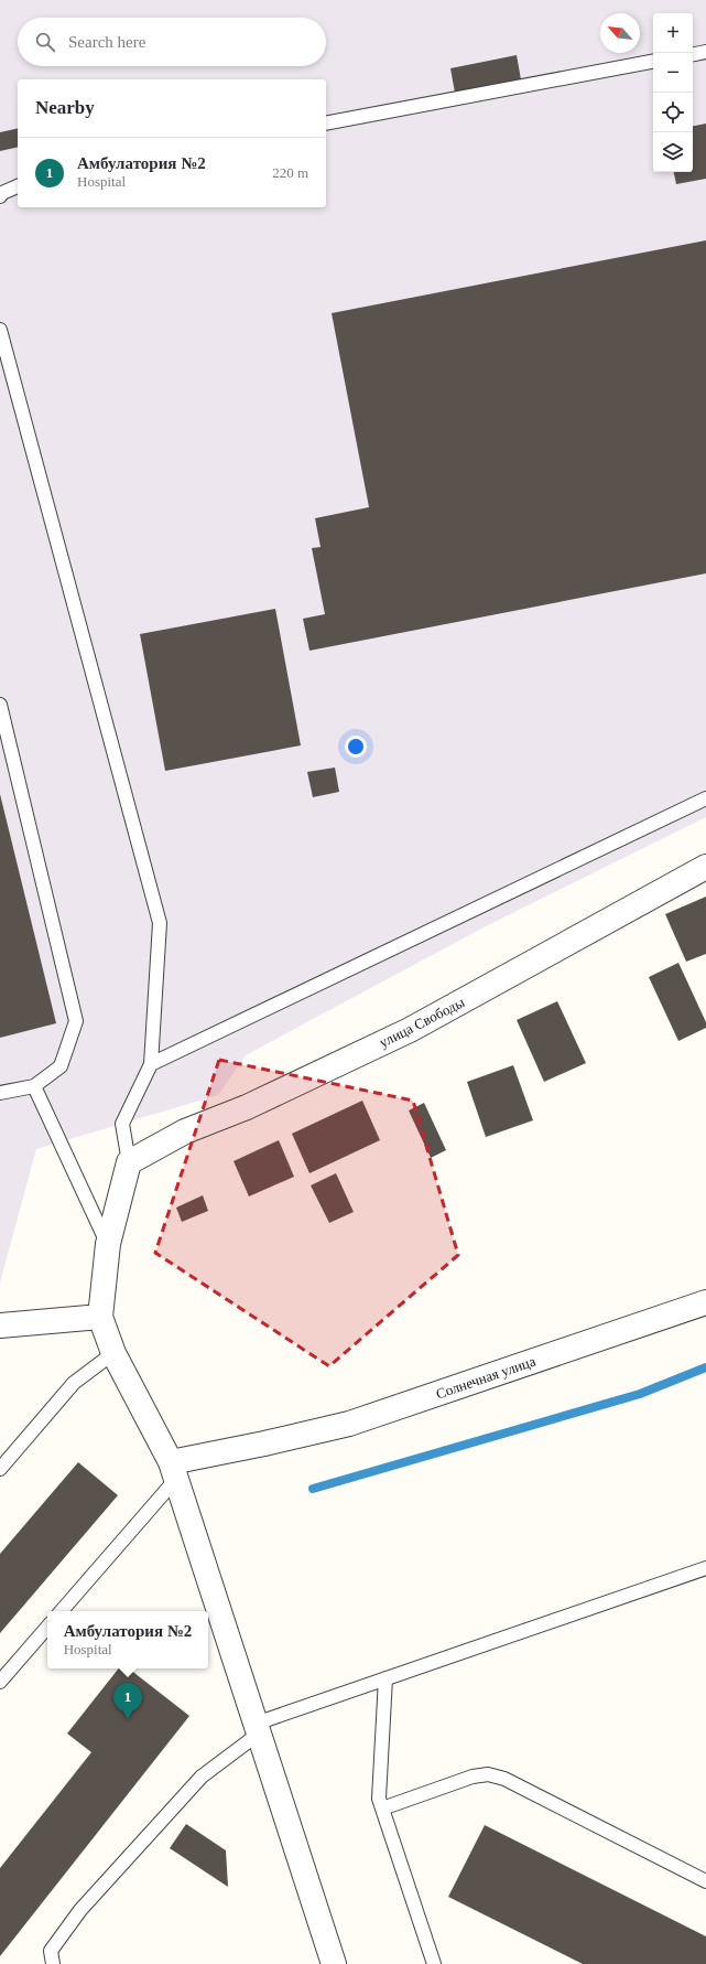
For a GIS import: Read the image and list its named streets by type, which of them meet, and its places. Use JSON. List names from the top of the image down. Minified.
{"streets":{"street":["улица Свободы","Солнечная улица"]},"north":"top left","page":{"map_buttons":["+","−"],"search":"Search here","heading":"Nearby","list":[{"mark":"1","name":"Амбулатория №2","note":"Hospital","value":"220 m"}],"popup":["Амбулатория №2","Hospital"],"pins":"1"}}
